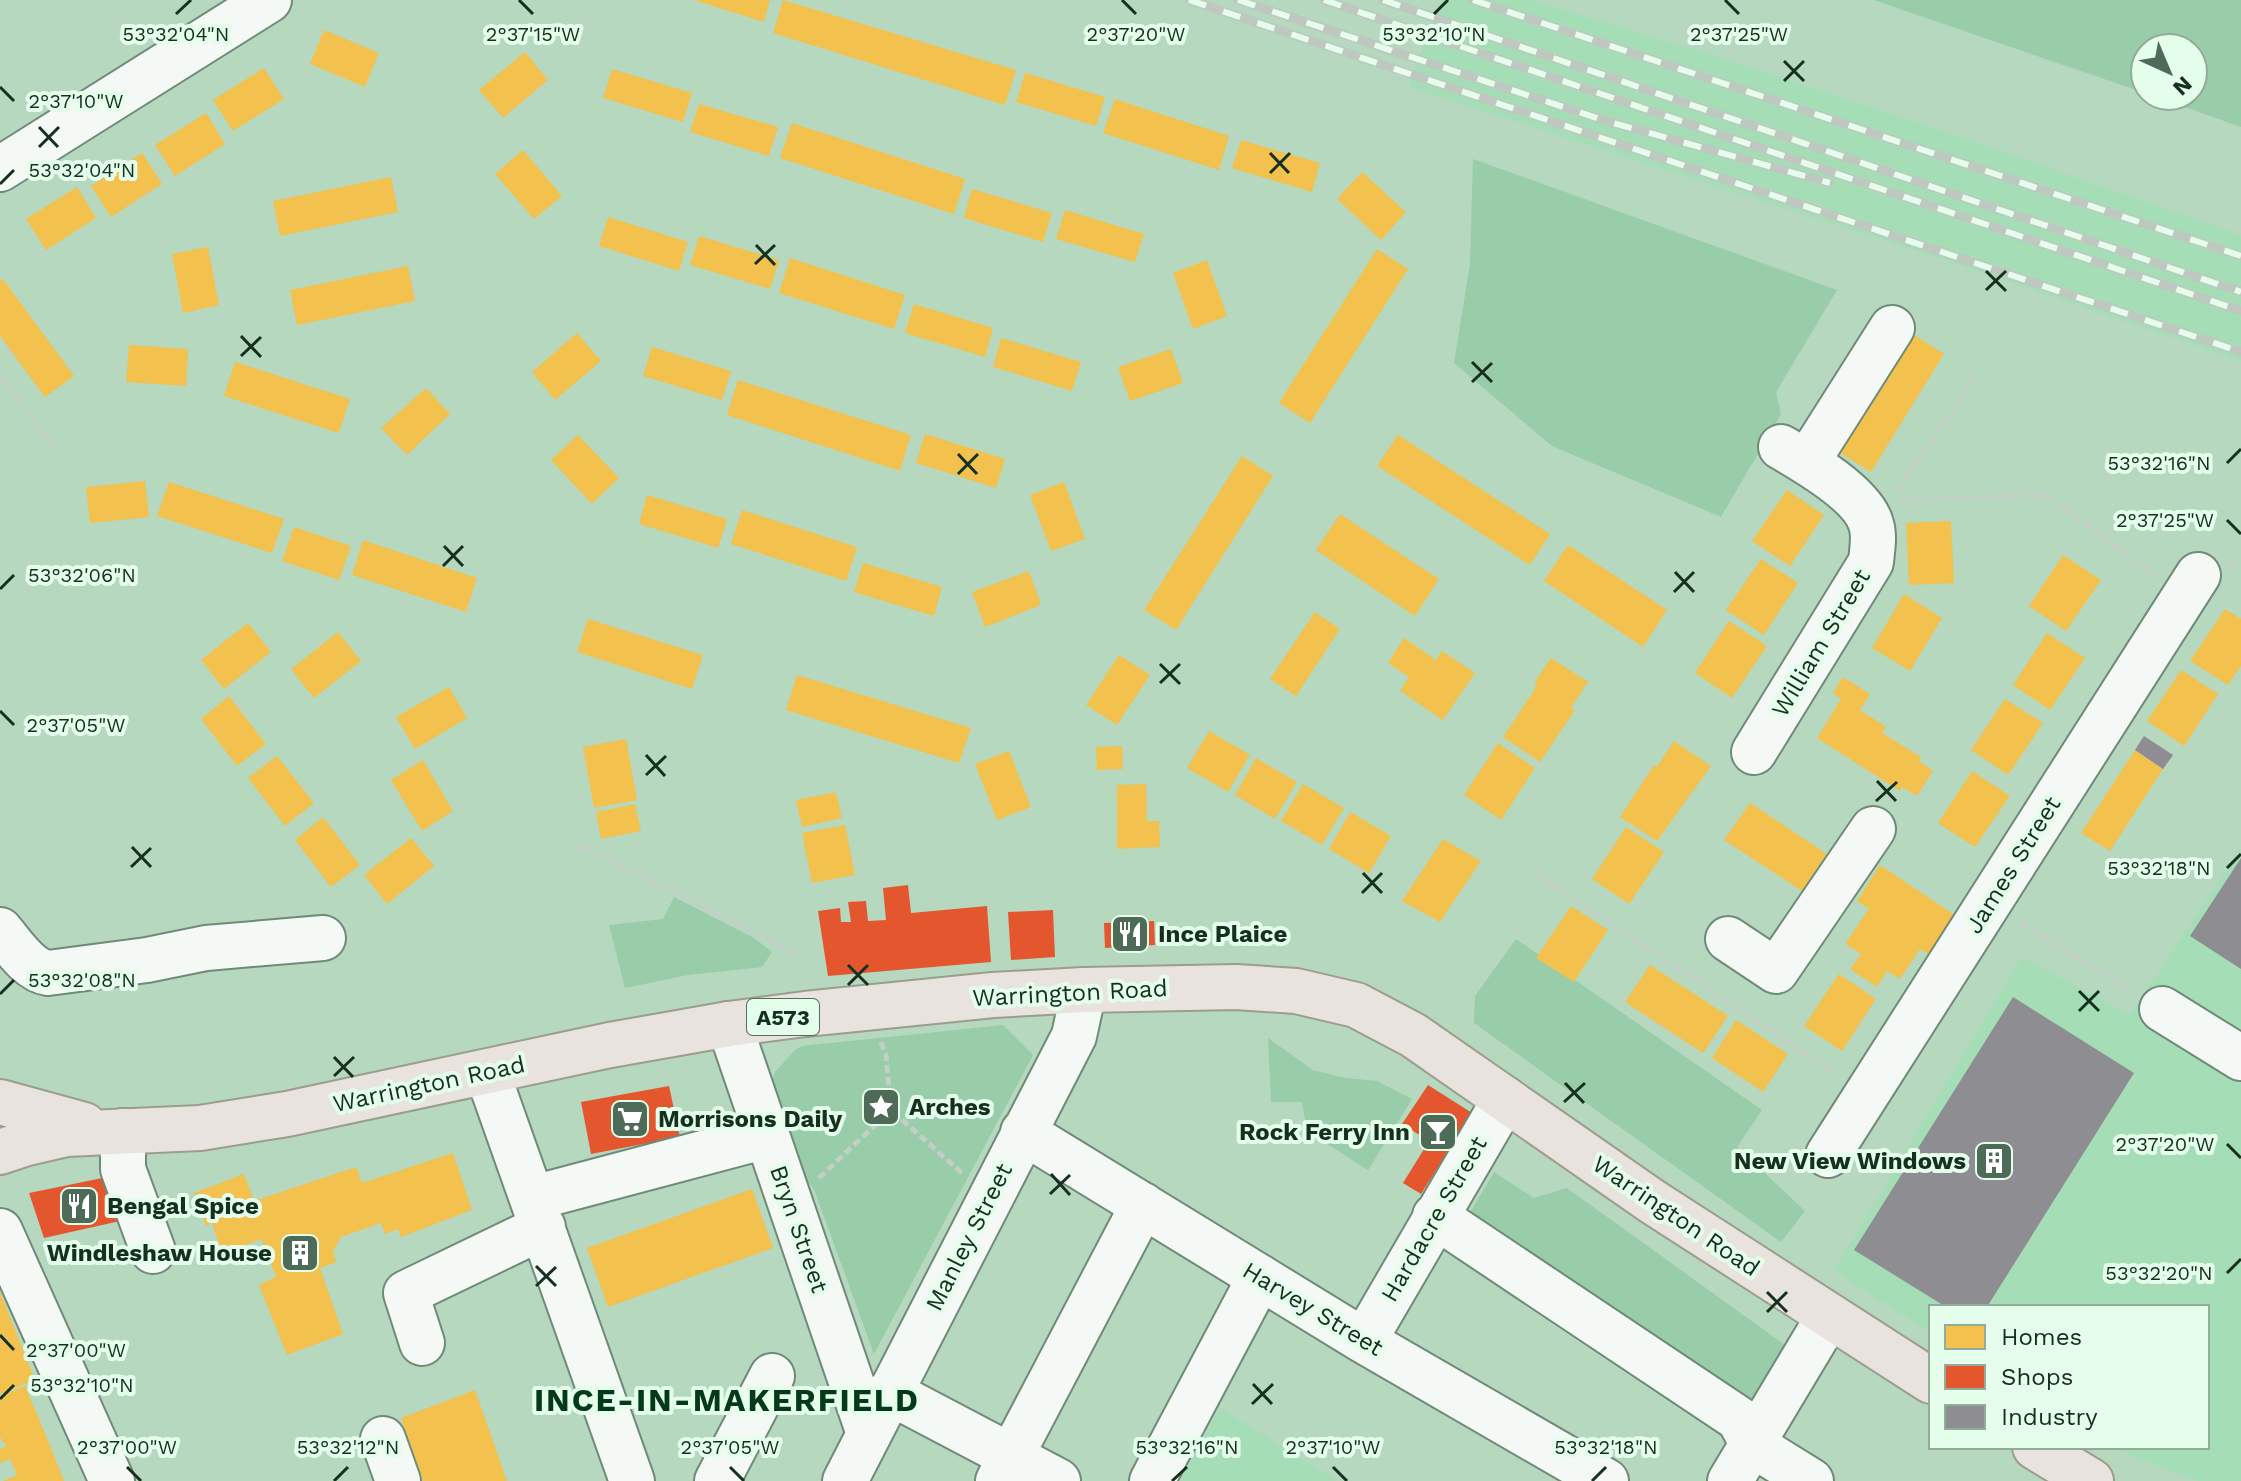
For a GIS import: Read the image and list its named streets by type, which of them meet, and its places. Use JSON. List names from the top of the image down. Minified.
{"streets":{"main road":["Warrington Road","A573"],"street":["William Street","James Street","Hardacre Street","Bryn Street","Manley Street","Harvey Street"]},"crossings":[["Warrington Road","Hardacre Street"],["Warrington Road","Bryn Street"],["Warrington Road","Manley Street"],["Hardacre Street","Harvey Street"],["Bryn Street","Manley Street"],["Manley Street","Harvey Street"]],"districts":["INCE-IN-MAKERFIELD"],"places":{"restaurant":["Ince Plaice","Bengal Spice"],"place":["Arches"],"supermarket":["Morrisons Daily"],"bar":["Rock Ferry Inn"],"building":["New View Windows","Windleshaw House"]},"legend":["Homes","Shops","Industry"],"north":"bottom right","coordinates":["53°32'04\"N","53°32'10\"N","2°37'15\"W","2°37'20\"W","2°37'25\"W","2°37'10\"W","53°32'16\"N","53°32'06\"N","2°37'05\"W","53°32'18\"N","53°32'08\"N","53°32'20\"N","2°37'00\"W","53°32'12\"N"]}
